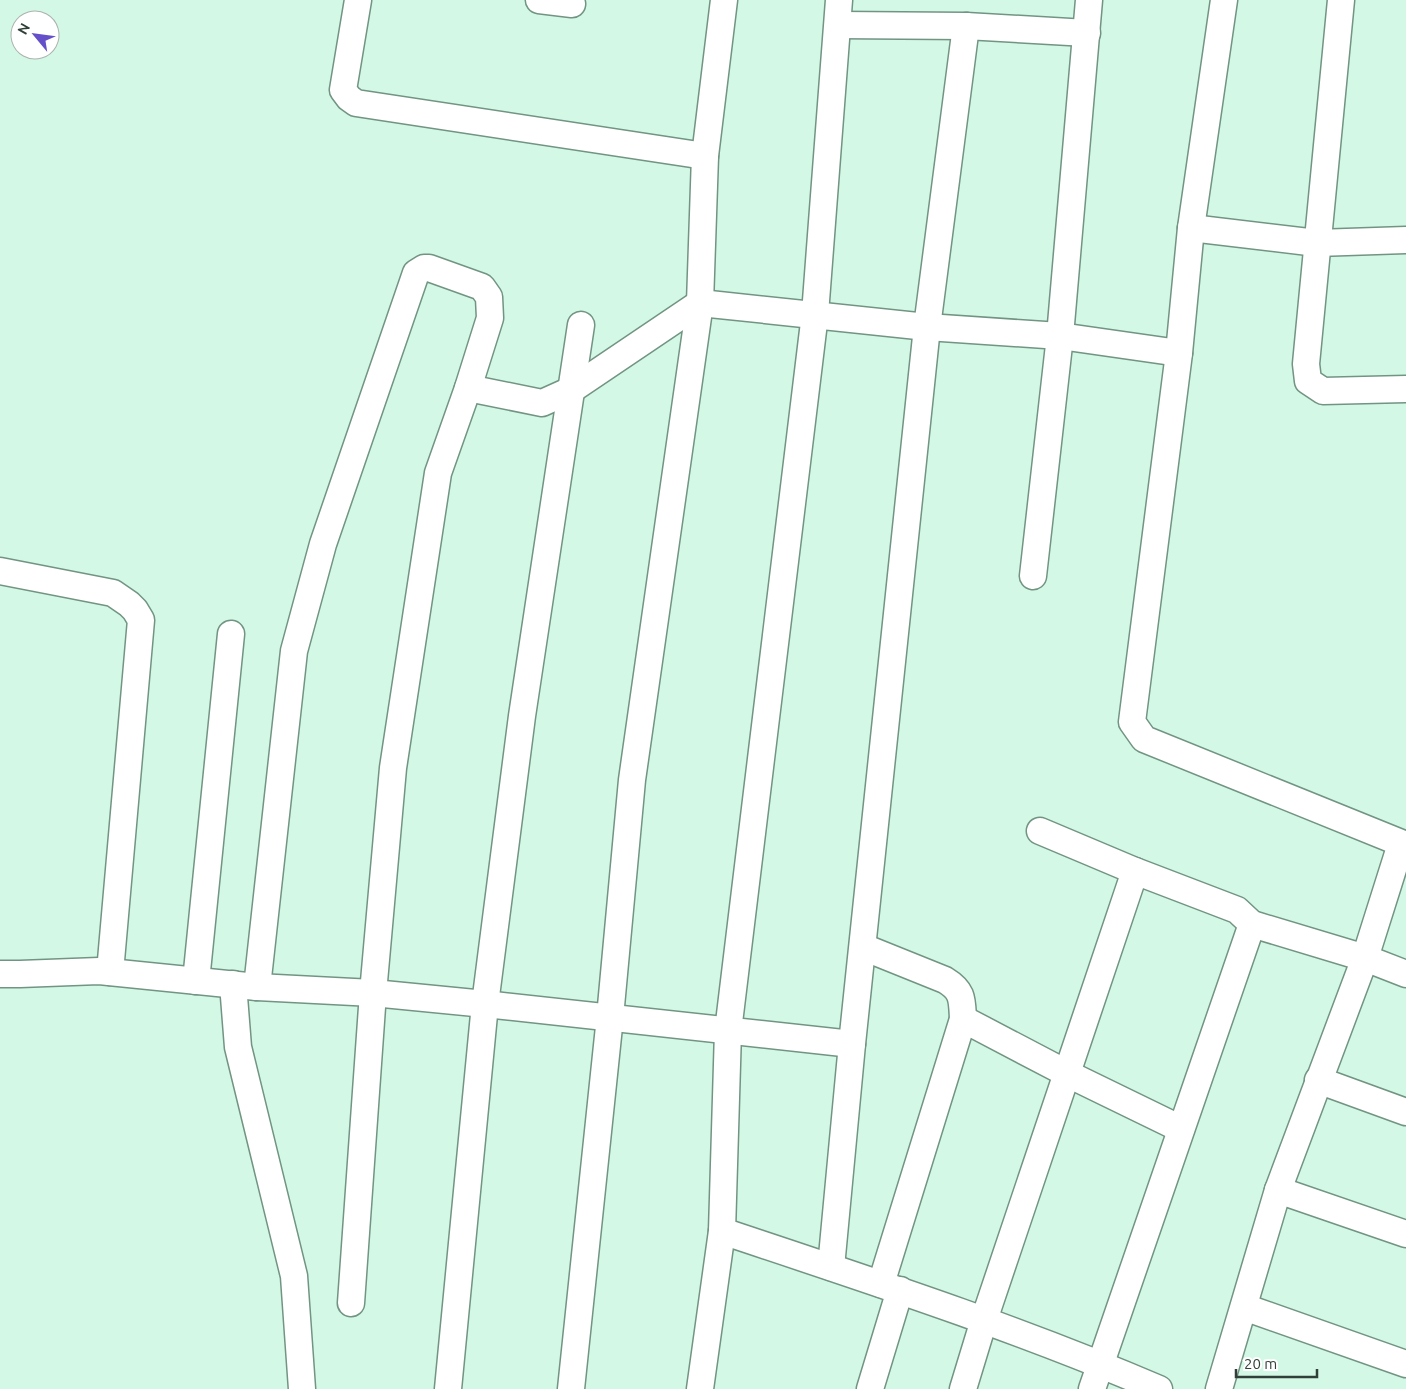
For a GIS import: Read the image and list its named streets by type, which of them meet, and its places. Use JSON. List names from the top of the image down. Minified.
{"scale_bar":"20 m","north":"top left"}
